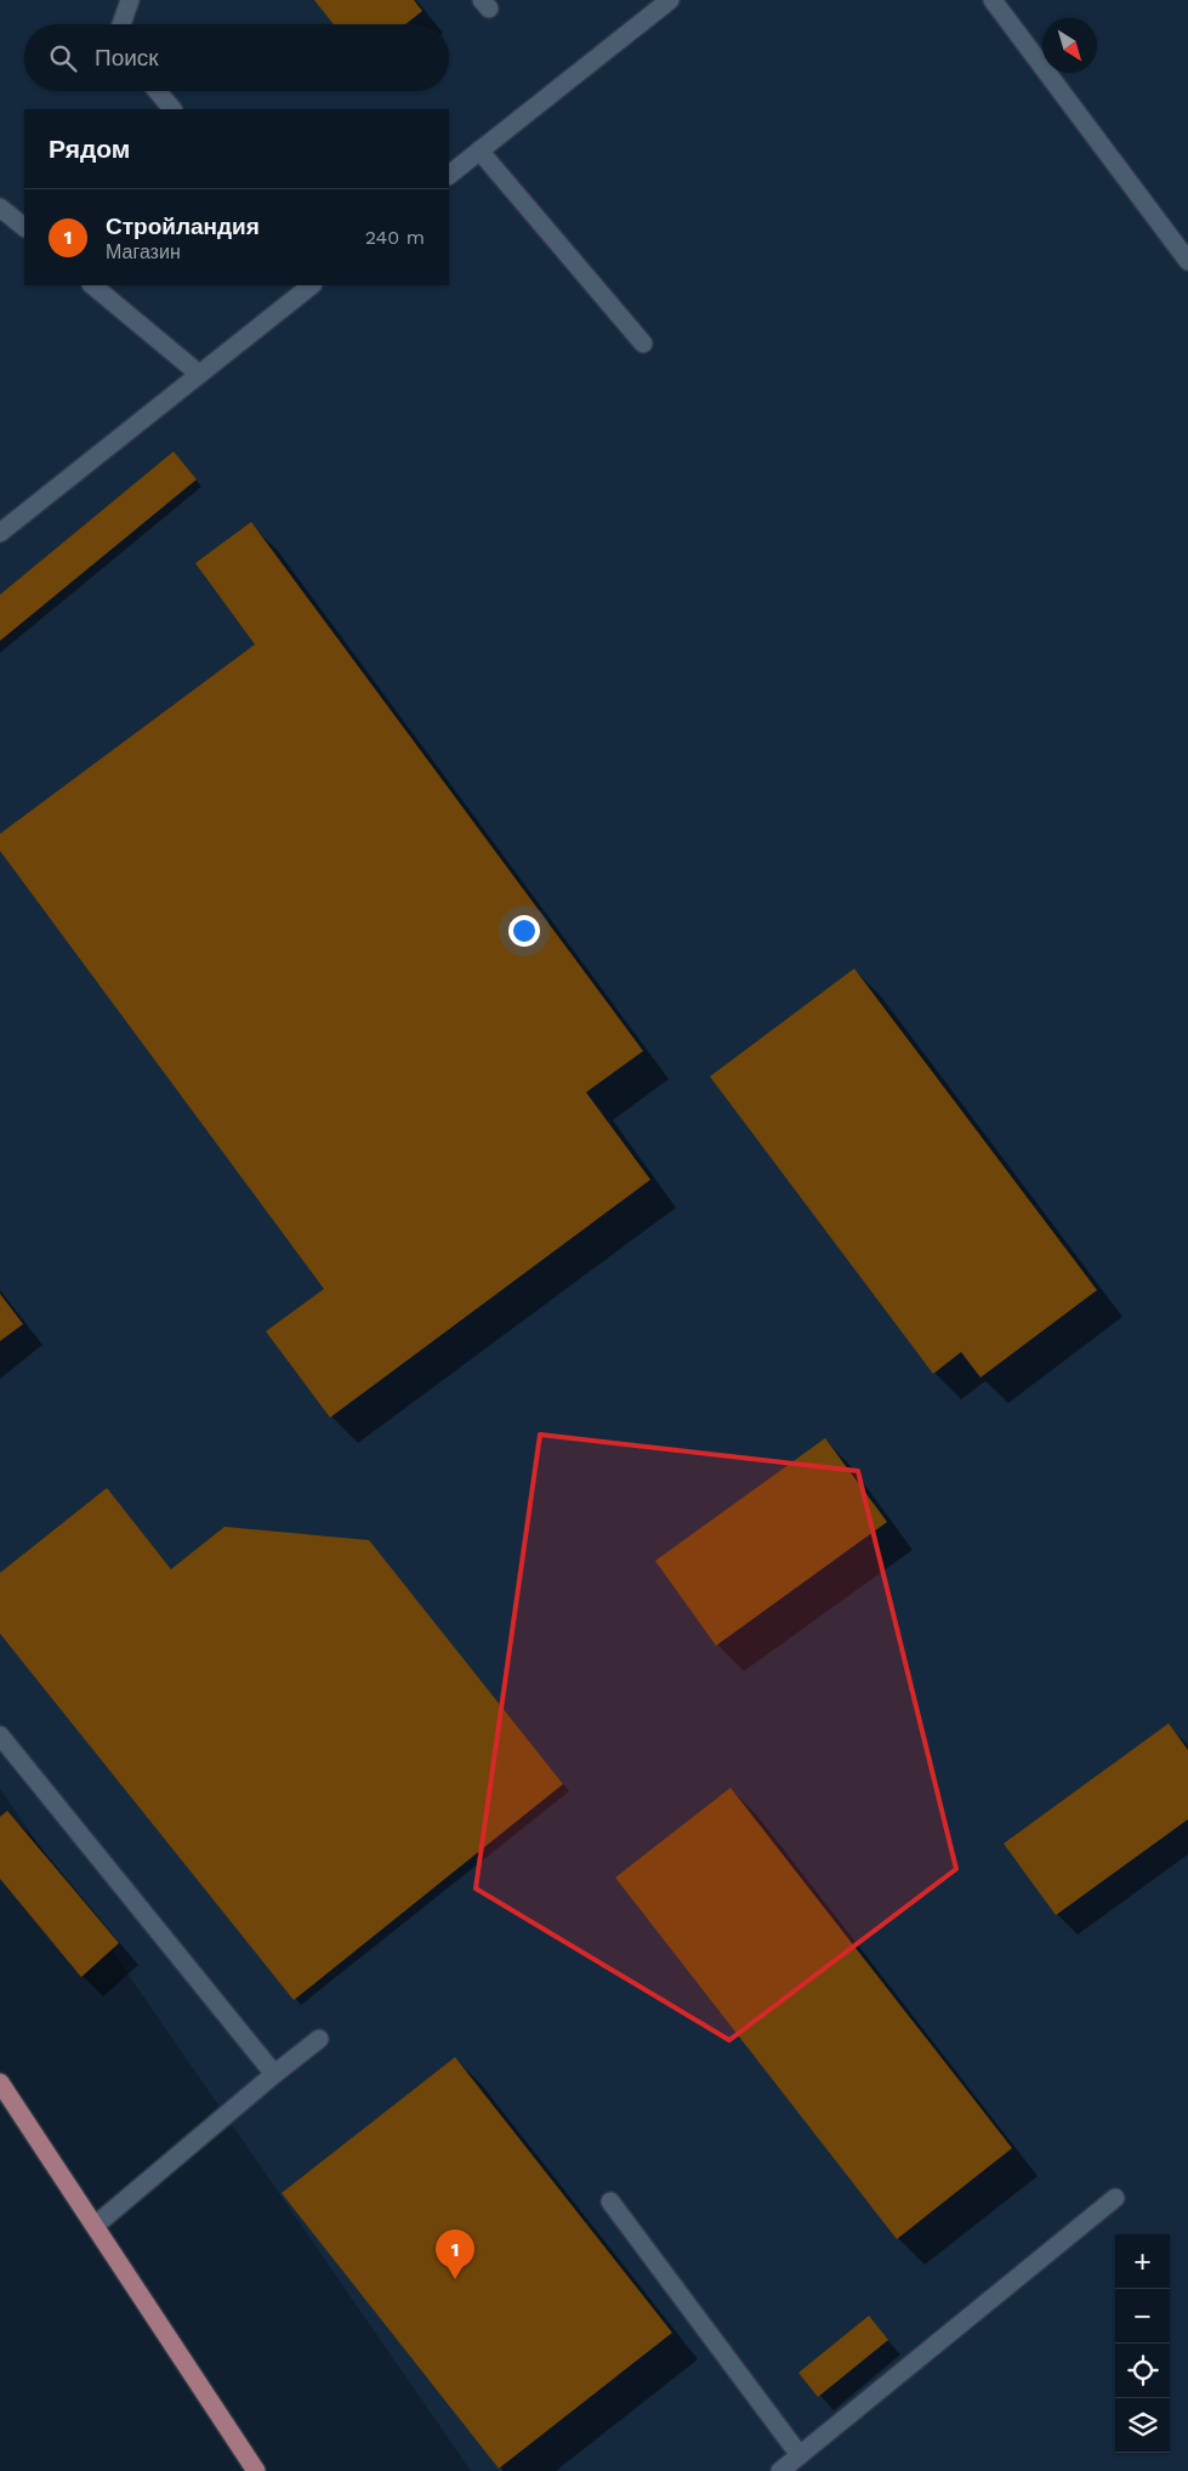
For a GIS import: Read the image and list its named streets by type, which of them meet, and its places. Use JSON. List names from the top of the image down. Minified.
{"north":"bottom right","page":{"search":"Поиск","heading":"Рядом","list":[{"mark":"1","name":"Стройландия","note":"Магазин","value":"240 m"}],"pins":"1","map_buttons":["+","−"]}}
